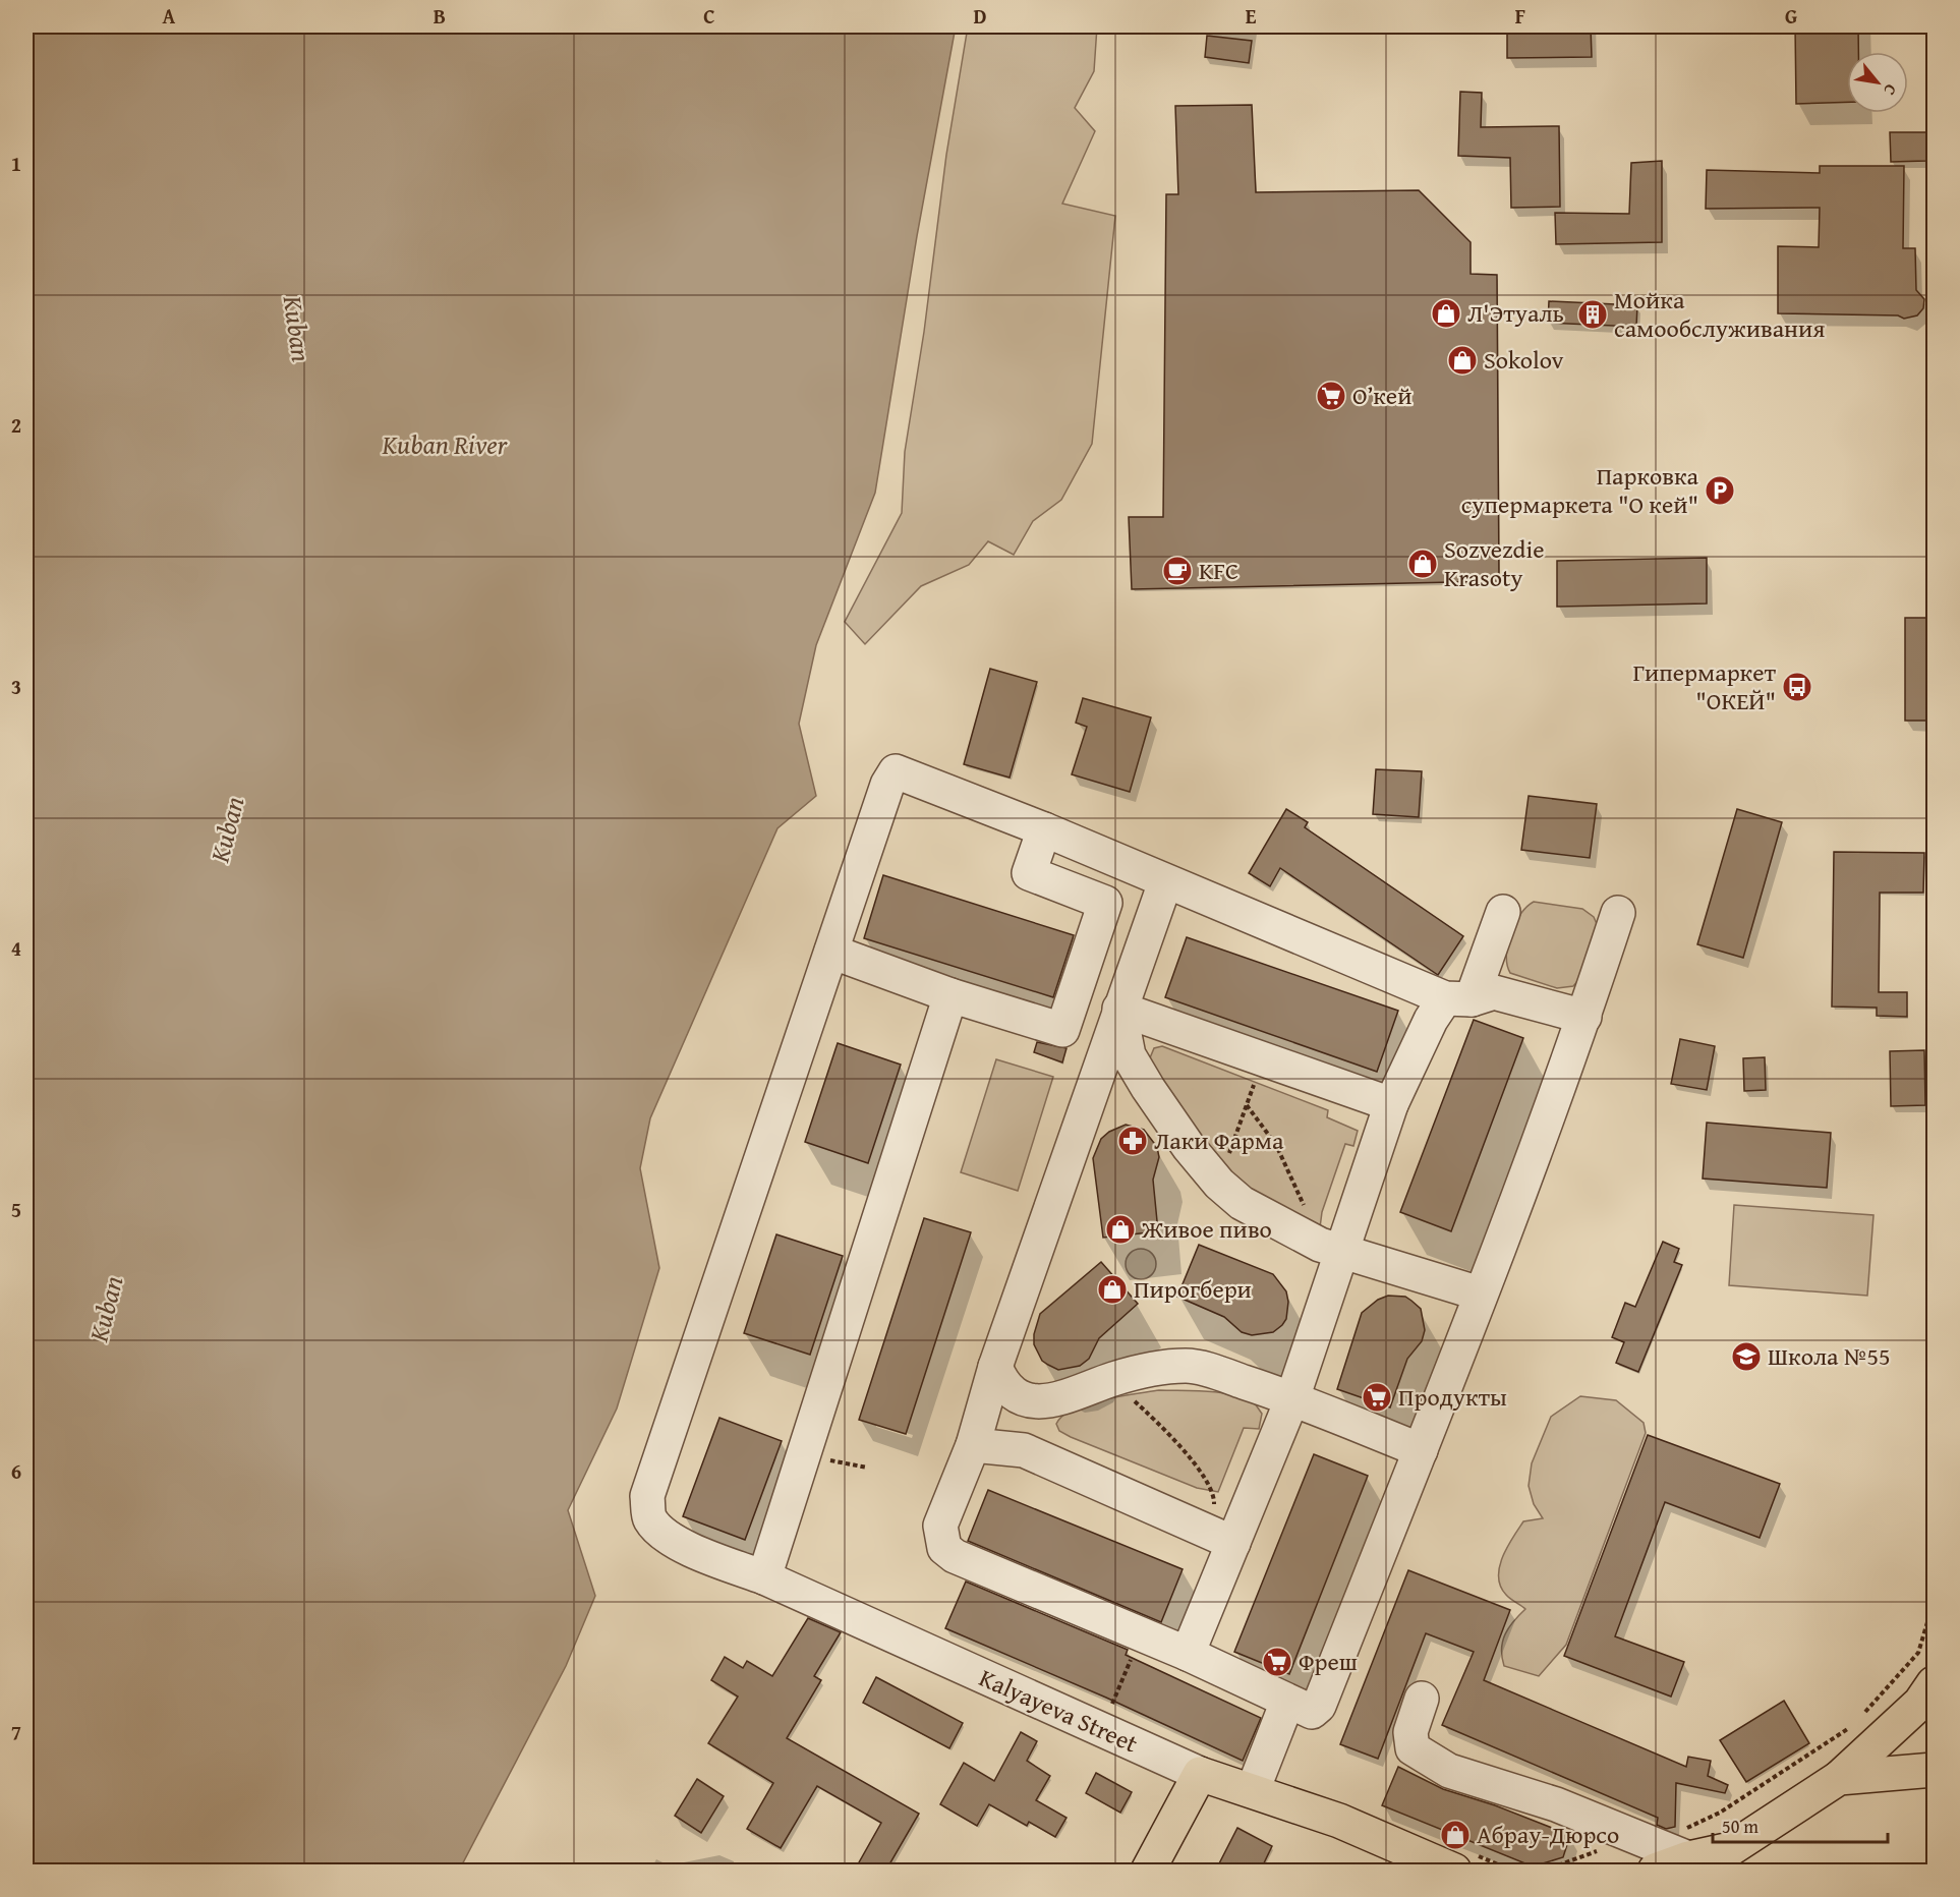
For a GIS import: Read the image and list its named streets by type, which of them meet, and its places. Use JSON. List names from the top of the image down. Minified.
{"streets":{"main road":["Kalyayeva Street"]},"water":["Kuban","Kuban River"],"places":{"shop":["Л'Этуаль","Sokolov","Sozvezdie Krasoty","Живое пиво","Пирогбери","Абрау-Дюрсо"],"building":["Мойка самообслуживания"],"supermarket":["О’кей","Продукты","Фреш"],"parking":["Парковка супермаркета \"О кей\""],"cafe":["KFC"],"bus stop":["Гипермаркет \"ОКЕЙ\""],"pharmacy":["Лаки Фарма"],"school or university":["Школа №55"]},"scale_bar":"50 m","north":"bottom right","grid":{"columns":["A","B","C","D","E","F","G"],"rows":["1","2","3","4","5","6","7"]}}
